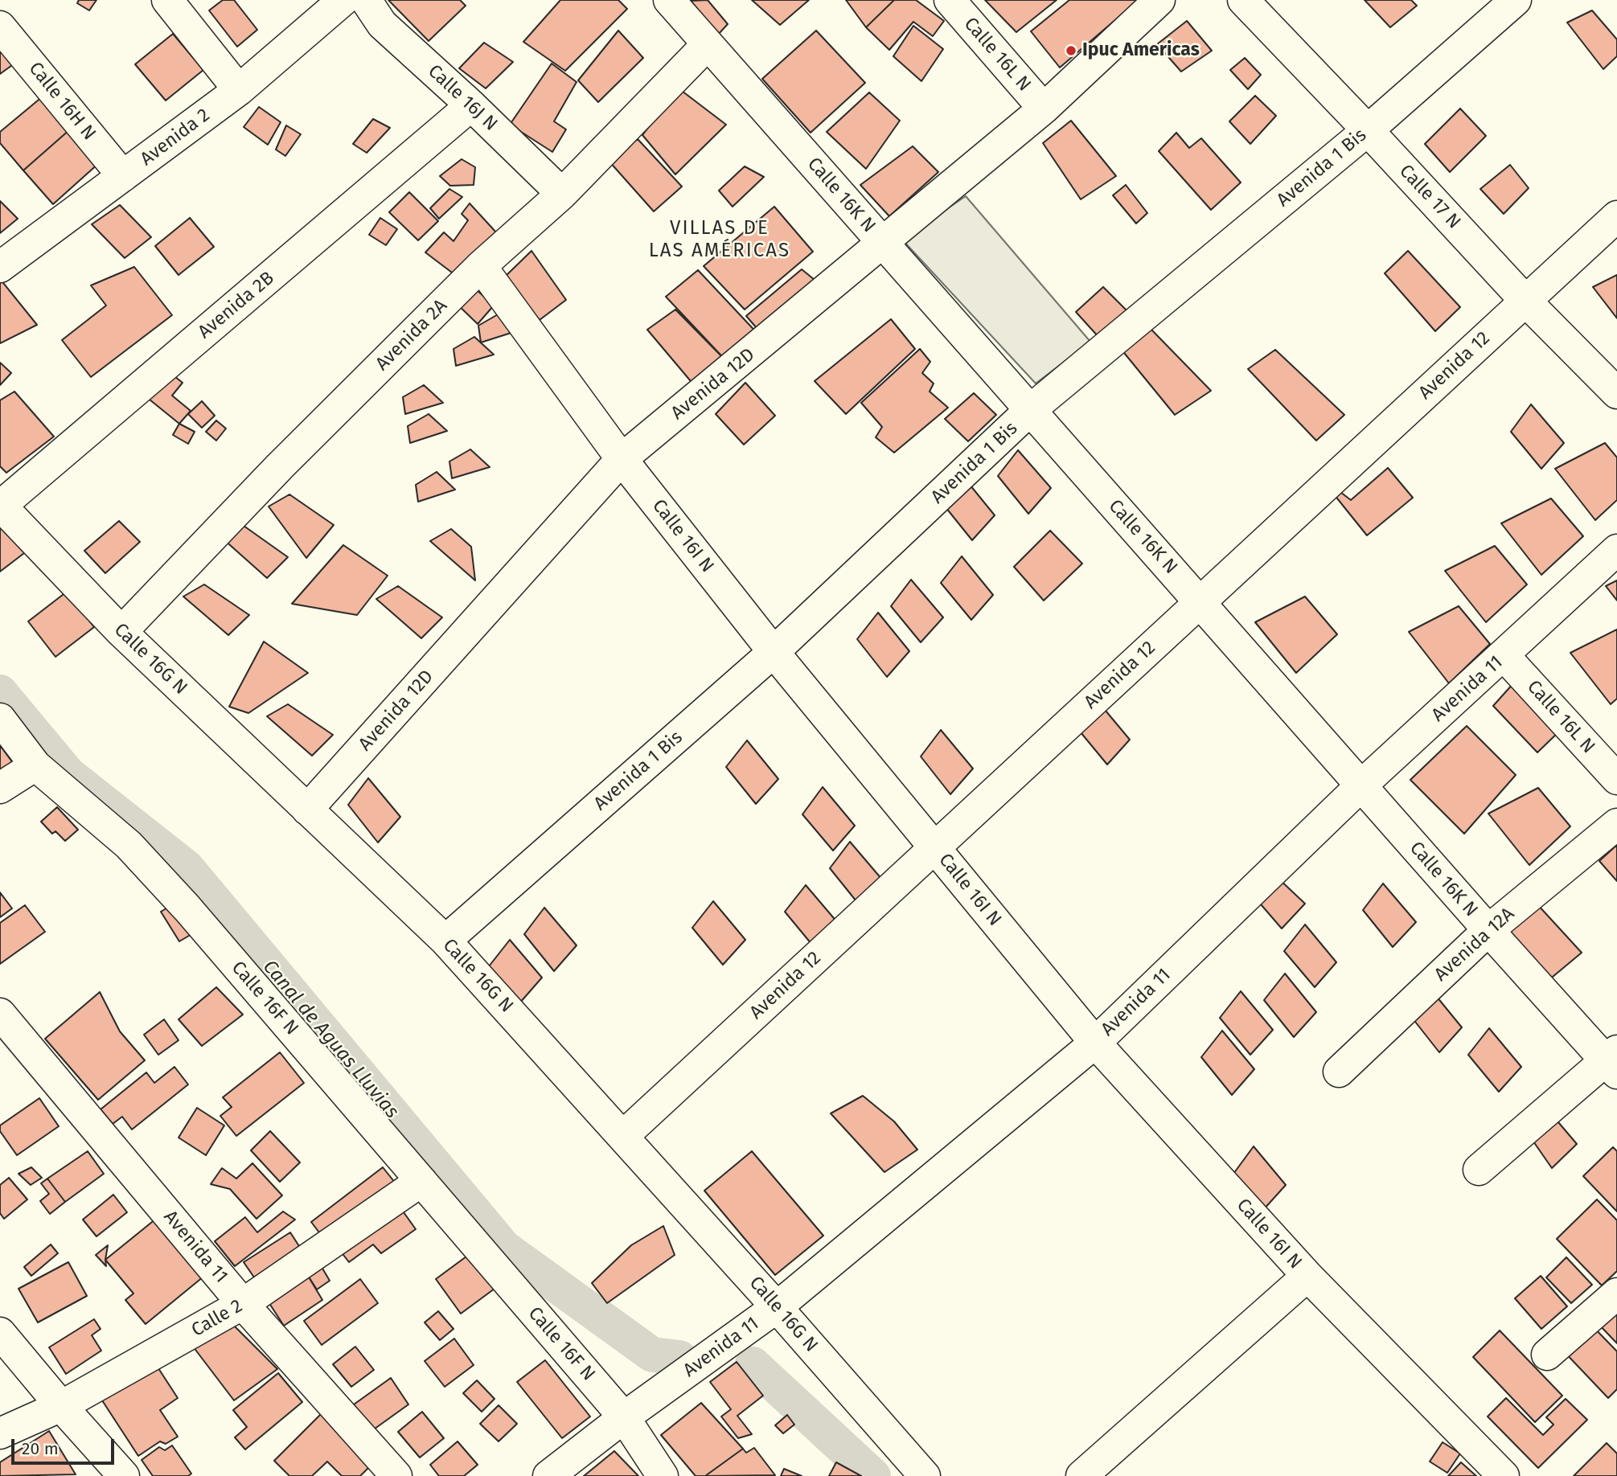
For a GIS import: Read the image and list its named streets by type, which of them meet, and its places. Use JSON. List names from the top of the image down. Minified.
{"streets":{"street":["Calle 16L N","Calle 16J N","Calle 16H N","Avenida 2","Avenida 1 Bis","Calle 16K N","Calle 17 N","Avenida 2B","Avenida 2A","Avenida 12","Avenida 12D","Calle 16I N","Calle 16G N","Avenida 11","Avenida 12A","Calle 16F N","Calle 2"]},"crossings":[["Calle 16L N","Avenida 12D"],["Calle 16L N","Avenida 11"],["Calle 16J N","Avenida 2B"],["Calle 16J N","Avenida 2A"],["Calle 16H N","Avenida 2"],["Avenida 1 Bis","Calle 16K N"],["Avenida 1 Bis","Calle 17 N"],["Avenida 1 Bis","Calle 16I N"],["Avenida 1 Bis","Calle 16G N"],["Calle 16K N","Avenida 2A"],["Calle 16K N","Avenida 12"],["Calle 16K N","Avenida 12D"],["Calle 16K N","Avenida 11"],["Calle 16K N","Avenida 12A"],["Calle 17 N","Avenida 12"],["Avenida 2B","Calle 16G N"],["Avenida 2A","Calle 16I N"],["Avenida 2A","Calle 16G N"],["Avenida 12","Calle 16I N"],["Avenida 12","Calle 16G N"],["Avenida 12D","Calle 16I N"],["Avenida 12D","Calle 16G N"],["Calle 16I N","Avenida 11"],["Calle 16G N","Avenida 11"],["Avenida 11","Calle 16F N"],["Avenida 11","Calle 2"],["Calle 16F N","Calle 2"]],"districts":["VILLAS DE LAS AMÉRICAS"],"water":["Canal de Aguas Lluvias"],"places":["Ipuc Americas"],"scale_bar":"20 m"}
